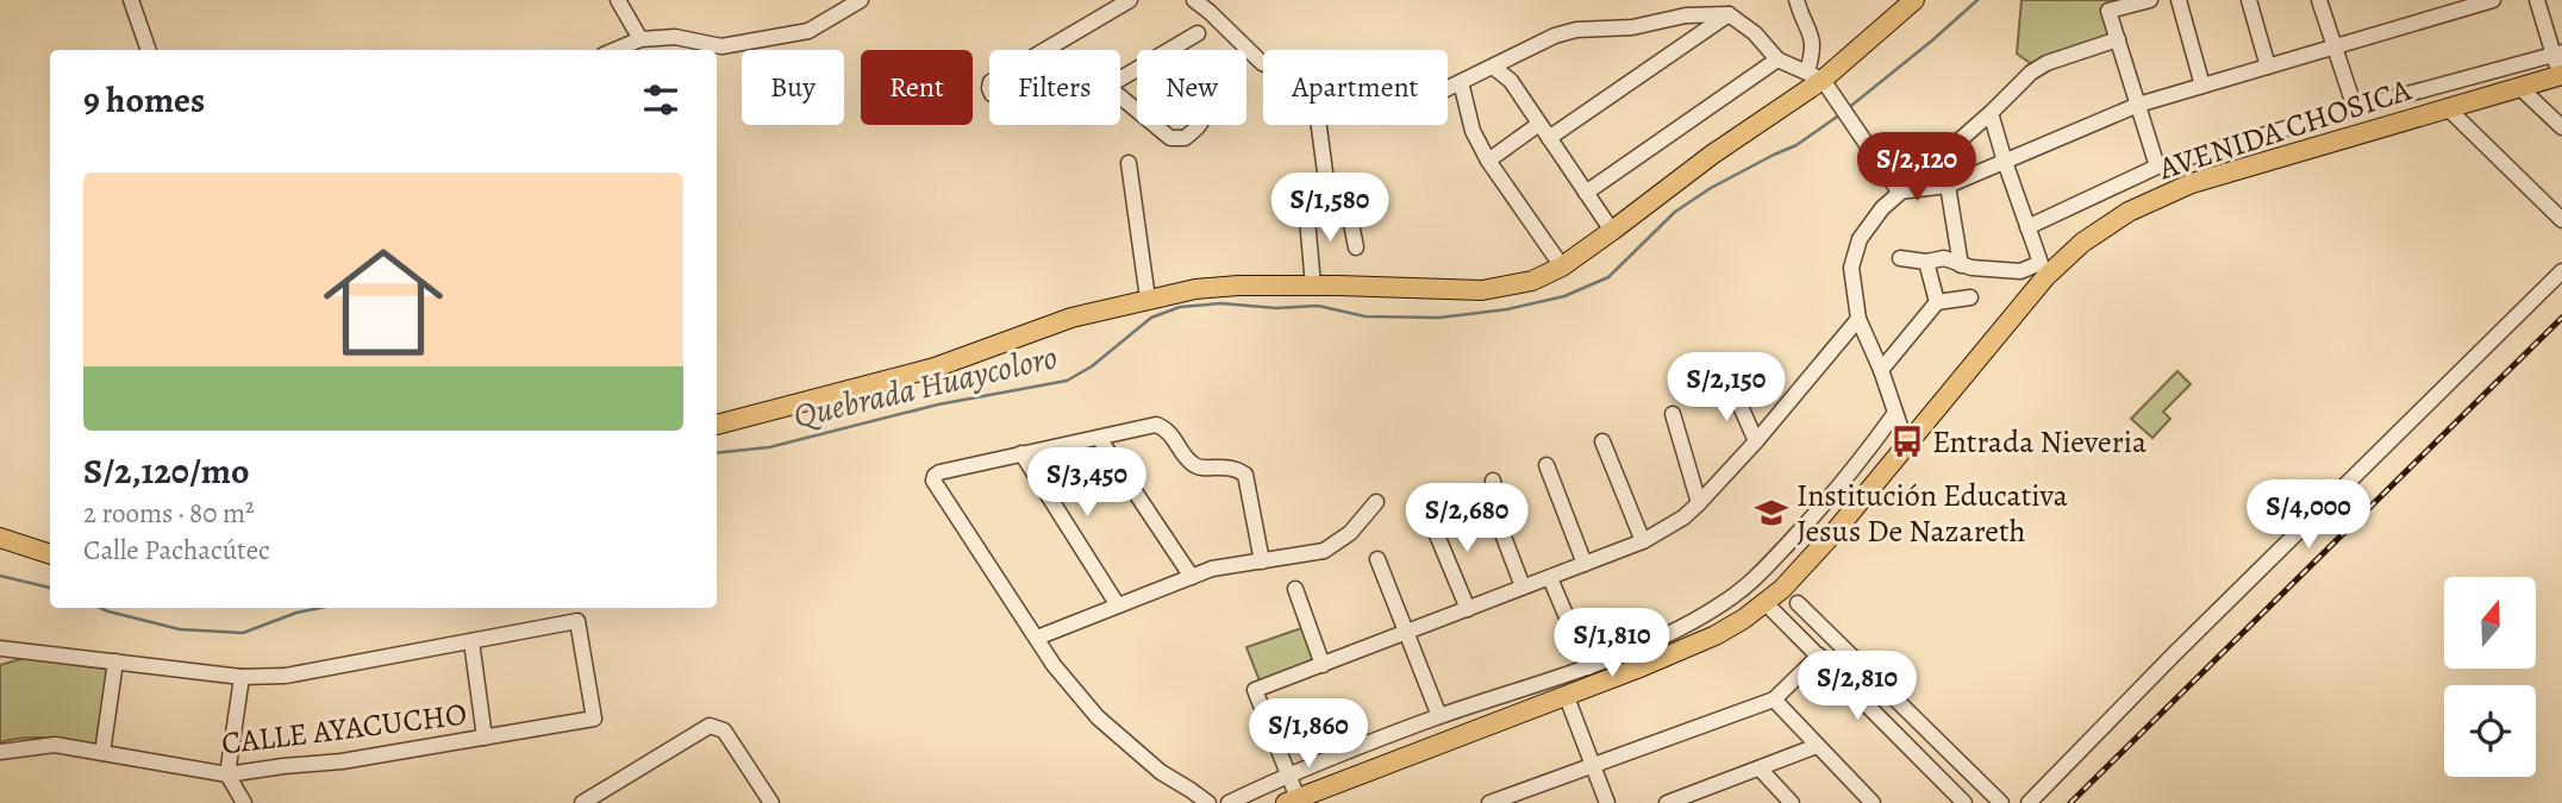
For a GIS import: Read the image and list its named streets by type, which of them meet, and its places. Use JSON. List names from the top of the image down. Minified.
{"streets":{"main road":["AVENIDA CHOSICA"],"street":["CALLE AYACUCHO"]},"water":["Quebrada Huaycoloro"],"places":{"bus stop":["Entrada Nieveria"],"school or university":["Institución Educativa Jesus De Nazareth"]},"north":"top","page":{"chip":["Buy","Rent","Filters","New","Apartment"],"heading":"9 homes","price":["S/2,120","S/1,580","S/2,150","S/3,450","S/4,000","S/2,680","S/1,810","S/2,810","S/1,860"],"list":[{"name":"S/2,120/mo","note":"2 rooms · 80 m² · Calle Pachacútec"}]}}
